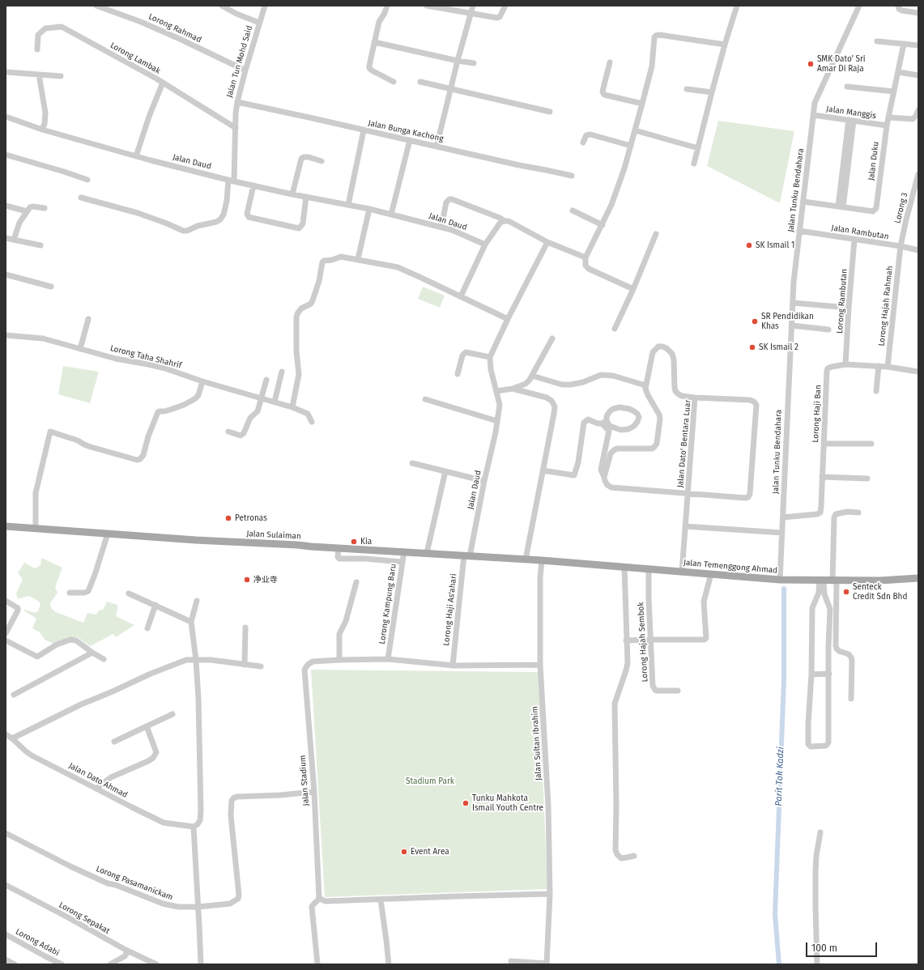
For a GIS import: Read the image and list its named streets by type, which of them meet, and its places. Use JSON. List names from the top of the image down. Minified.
{"streets":{"main road":["Jalan Sulaiman","Jalan Temenggong Ahmad"],"street":["Lorong Rahmad","Lorong Lambak","Jalan Tun Mohd Said","Jalan Manggis","Jalan Bunga Kachong","Jalan Duku","Jalan Daud","Jalan Tunku Bendahara","Lorong 3","Jalan Rambutan","Lorong Rambutan","Lorong Hajah Rahmah","Lorong Taha Shahrif","Lorong Haji Ban","Jalan Dato' Bentara Luar","Lorong Kampung Baru","Lorong Haji As'ahari","Lorong Hajah Sembok","Jalan Sultan Ibrahim","Jalan Dato Ahmad","Jalan Stadium","Lorong Pasamanickam","Lorong Sepakat","Lorong Adabi"]},"crossings":[["Lorong Rahmad","Jalan Tun Mohd Said"],["Lorong Lambak","Jalan Tun Mohd Said"],["Jalan Tun Mohd Said","Jalan Bunga Kachong"],["Jalan Tun Mohd Said","Jalan Daud"],["Jalan Manggis","Jalan Duku"],["Jalan Manggis","Jalan Tunku Bendahara"],["Jalan Duku","Jalan Tunku Bendahara"],["Jalan Daud","Jalan Sulaiman"],["Jalan Daud","Lorong Haji As'ahari"],["Jalan Tunku Bendahara","Jalan Rambutan"],["Jalan Tunku Bendahara","Lorong Haji Ban"],["Jalan Tunku Bendahara","Jalan Temenggong Ahmad"],["Lorong 3","Jalan Rambutan"],["Lorong 3","Lorong Hajah Rahmah"],["Jalan Rambutan","Lorong Rambutan"],["Jalan Rambutan","Lorong Hajah Rahmah"],["Lorong Rambutan","Lorong Haji Ban"],["Lorong Hajah Rahmah","Lorong Haji Ban"],["Jalan Dato' Bentara Luar","Jalan Temenggong Ahmad"],["Jalan Sulaiman","Jalan Temenggong Ahmad"],["Jalan Sulaiman","Lorong Kampung Baru"],["Jalan Sulaiman","Lorong Haji As'ahari"],["Jalan Sulaiman","Jalan Sultan Ibrahim"],["Jalan Temenggong Ahmad","Lorong Hajah Sembok"],["Jalan Temenggong Ahmad","Jalan Sultan Ibrahim"],["Lorong Kampung Baru","Jalan Stadium"],["Lorong Haji As'ahari","Jalan Stadium"],["Jalan Sultan Ibrahim","Jalan Stadium"],["Jalan Stadium","Lorong Pasamanickam"]],"water":["Parit Tok Kadzi"],"parks":["Stadium Park"],"places":["SMK Dato' Sri Amar Di Raja","SK Ismail 1","SR Pendidikan Khas","SK Ismail 2","Petronas","Kia","净业寺","Senteck Credit Sdn Bhd","Tunku Mahkota Ismail Youth Centre","Event Area"],"scale_bar":"100 m"}
